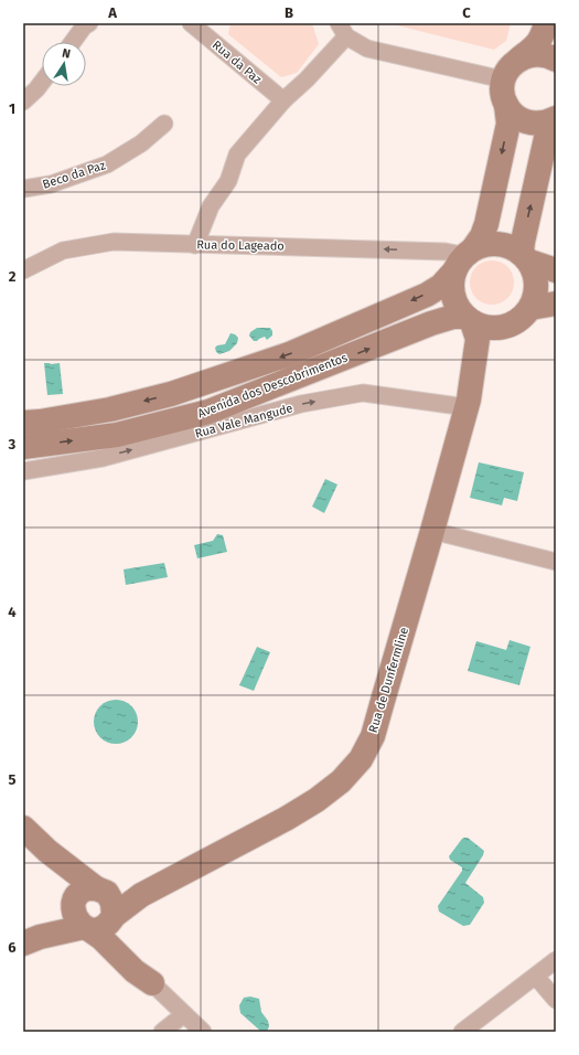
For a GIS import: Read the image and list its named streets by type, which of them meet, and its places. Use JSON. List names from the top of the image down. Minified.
{"streets":{"main road":["Avenida dos Descobrimentos","Rua de Dunfermline"],"street":["Rua da Paz","Beco da Paz","Rua do Lageado","Rua Vale Mangude"]},"crossings":[["Rua do Lageado","Avenida dos Descobrimentos"],["Rua do Lageado","Rua de Dunfermline"],["Avenida dos Descobrimentos","Rua de Dunfermline"],["Rua Vale Mangude","Rua de Dunfermline"]],"one_way":["Rua do Lageado","Rua Vale Mangude"],"north":"top","grid":{"columns":["A","B","C"],"rows":["1","2","3","4","5","6"]}}
